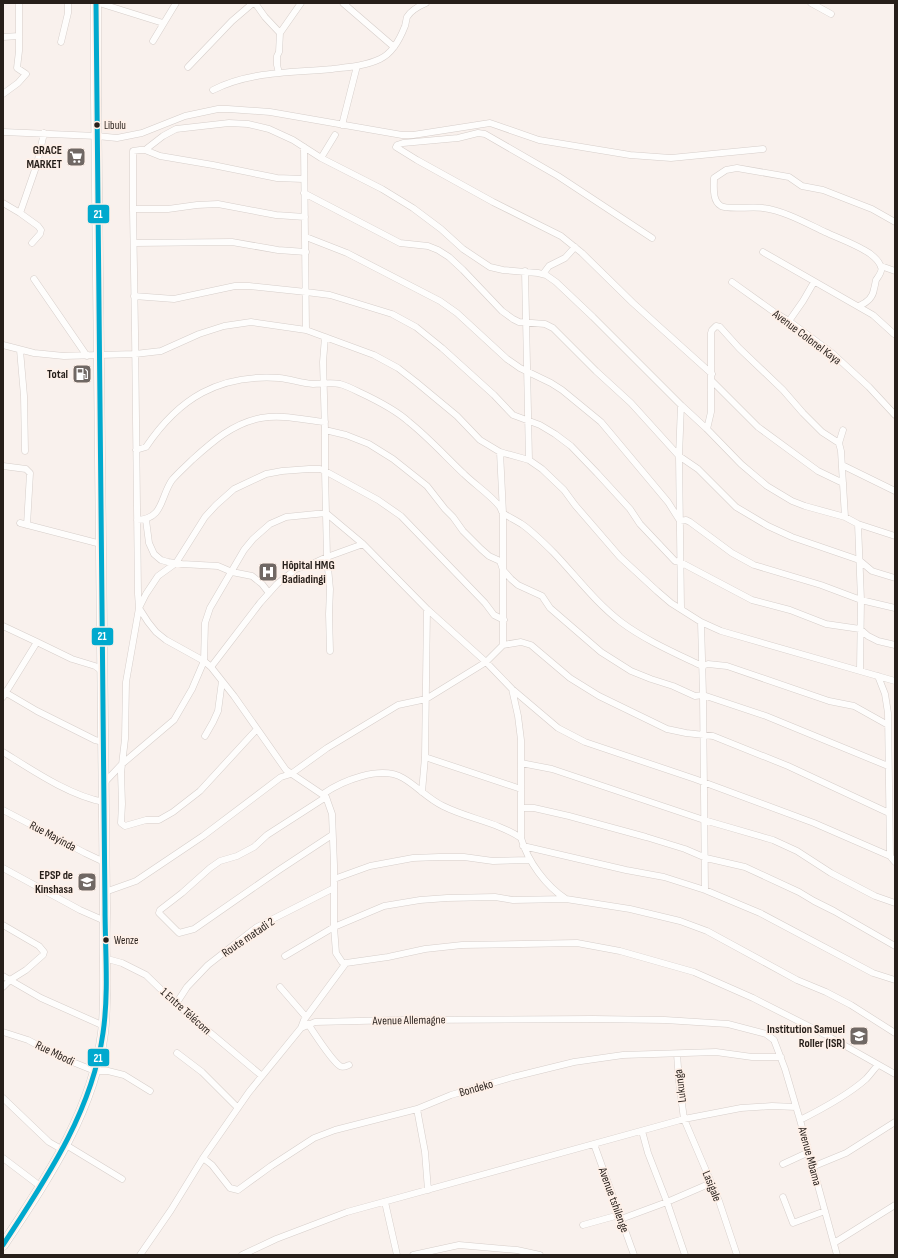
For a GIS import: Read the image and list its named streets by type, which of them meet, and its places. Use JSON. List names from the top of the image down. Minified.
{"streets":{"street":["Avenue Colonel Kaya","Rue Mayinda","Route matadi 2","1 Entre Télécom","Avenue Allemagne","Rue Mbodi","Lukunga","Bondeko","Avenue Mbama","Lasigale","Avenue tshilenge"]},"crossings":[["Route matadi 2","1 Entre Télécom"],["1 Entre Télécom","Avenue Allemagne"],["Avenue Allemagne","Bondeko"],["Avenue Allemagne","Avenue Mbama"],["Lukunga","Bondeko"],["Lukunga","Lasigale"],["Bondeko","Avenue Mbama"]],"places":{"other":["Libulu","Wenze"],"supermarket":["GRACE MARKET"],"fuel station":["Total"],"hospital":["Hôpital HMG Badiadingi"],"school or university":["EPSP de Kinshasa","Institution Samuel Roller (ISR)"]},"lines":["transit line 21"]}
